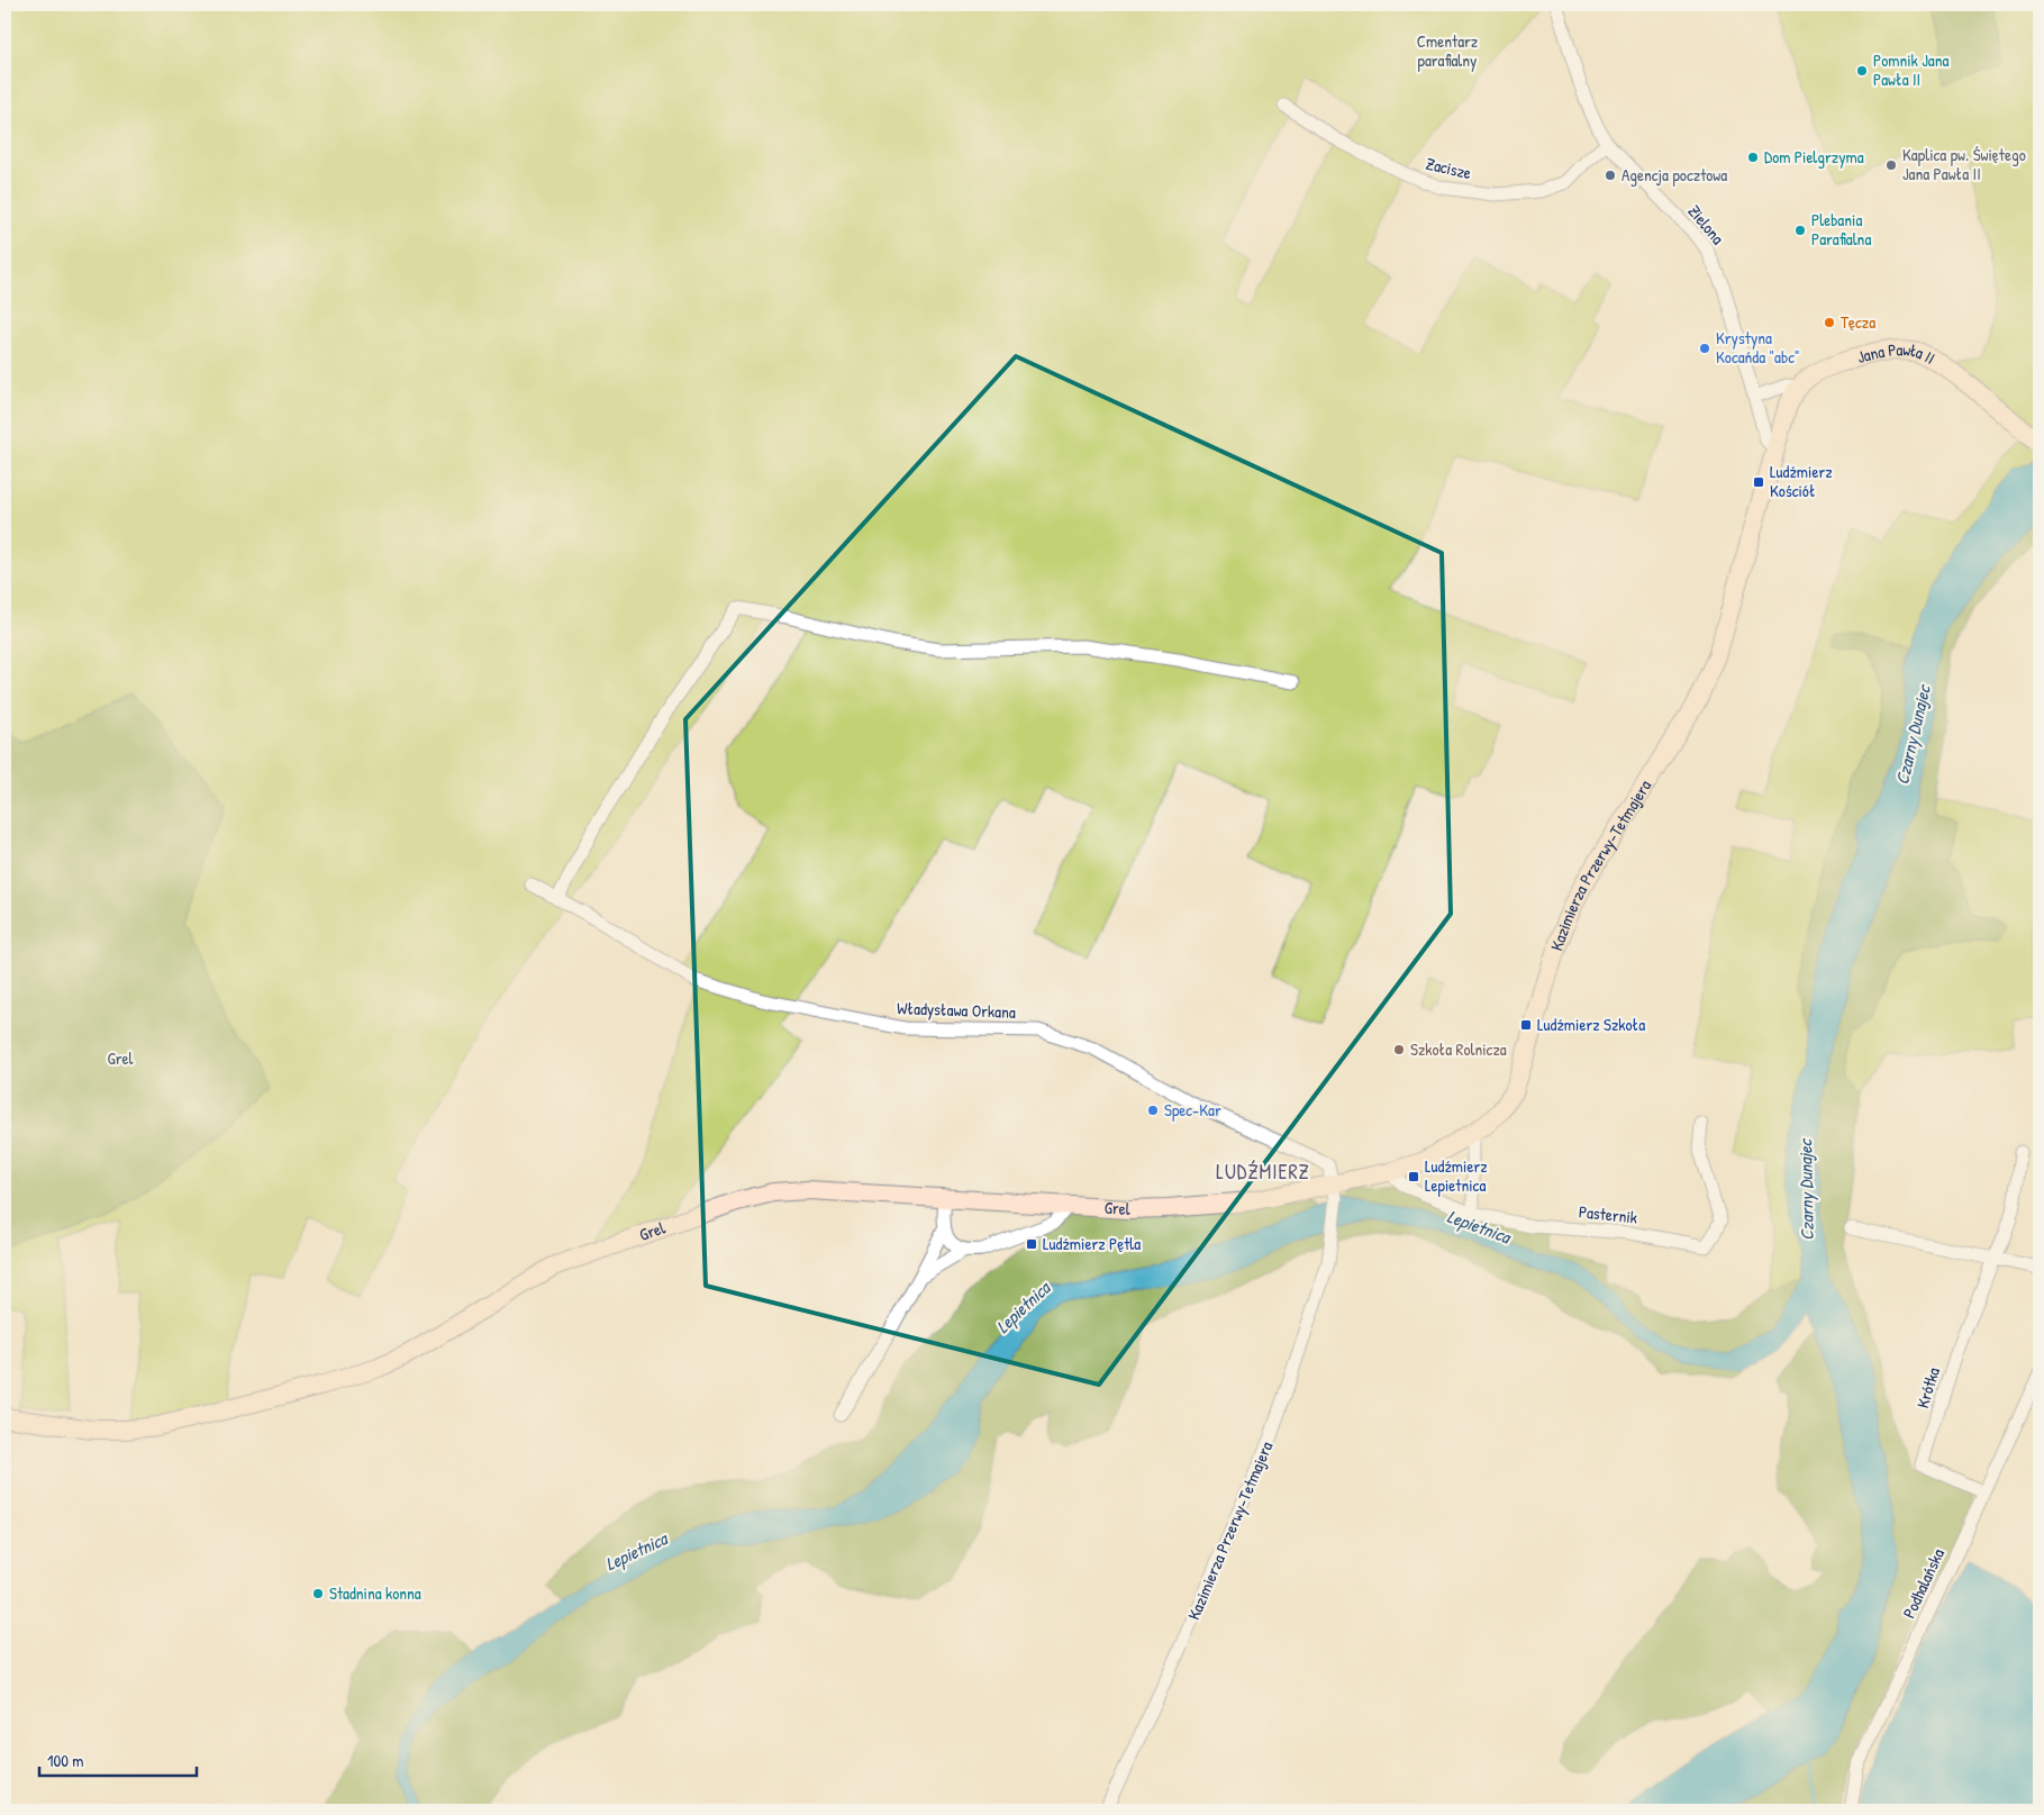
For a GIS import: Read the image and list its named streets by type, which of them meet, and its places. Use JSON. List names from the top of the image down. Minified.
{"streets":{"street":["Zacisze","Zielona","Jana Pawła II","Kazimierza Przerwy-Tetmajera","Władysława Orkana","Grel","Pasternik","Krótka","Podhalańska"]},"crossings":[["Zacisze","Zielona"],["Zielona","Jana Pawła II"],["Zielona","Kazimierza Przerwy-Tetmajera"],["Jana Pawła II","Kazimierza Przerwy-Tetmajera"],["Kazimierza Przerwy-Tetmajera","Władysława Orkana"],["Kazimierza Przerwy-Tetmajera","Grel"],["Kazimierza Przerwy-Tetmajera","Pasternik"],["Władysława Orkana","Grel"],["Krótka","Podhalańska"]],"districts":["LUDŹMIERZ"],"water":["Czarny Dunajec","Lepietnica"],"parks":["Cmentarz parafialny","Grel"],"places":{"other":["Pomnik Jana Pawła II","Dom Pielgrzyma","Kaplica pw. Świętego Jana Pawła II","Agencja pocztowa","Plebania Parafialna","Tęcza","Krystyna Kocańda \"abc\"","Szkoła Rolnicza","Spec-Kar","Stadnina konna"],"transit":["Ludźmierz Kościół","Ludźmierz Szkoła","Ludźmierz Lepietnica","Ludźmierz Pętla"]},"scale_bar":"100 m"}
